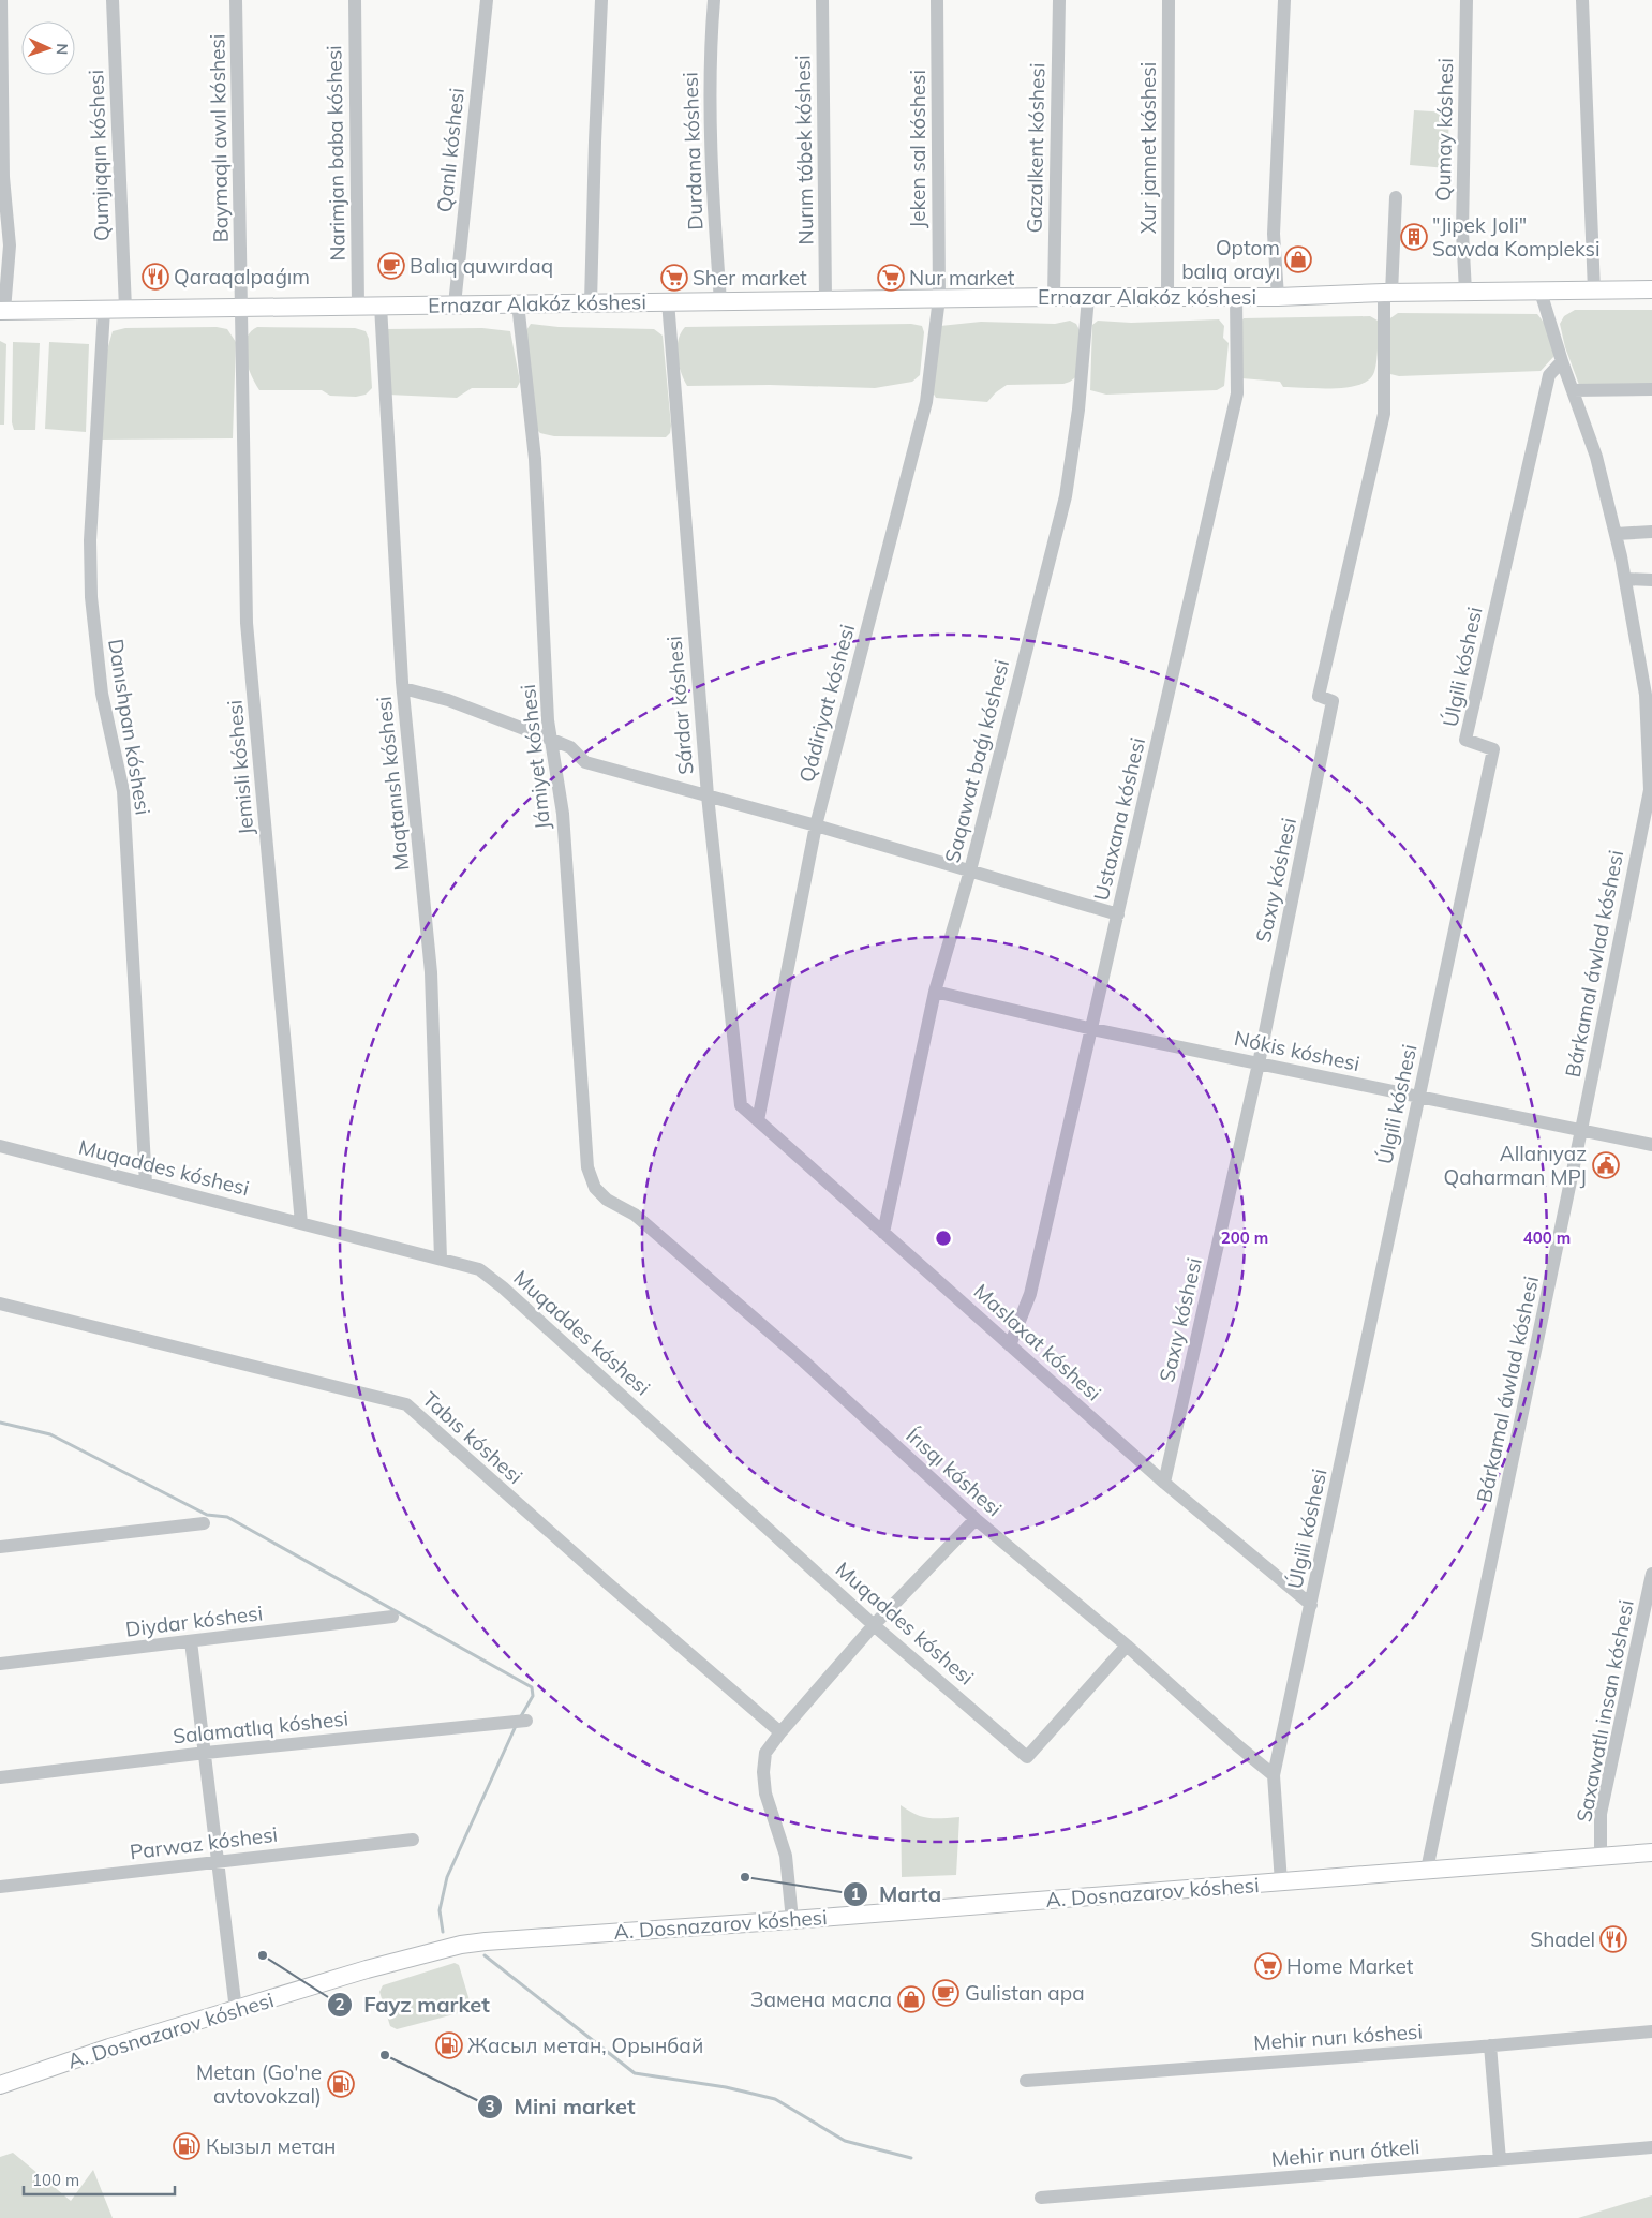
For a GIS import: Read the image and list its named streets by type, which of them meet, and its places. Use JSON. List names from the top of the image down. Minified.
{"streets":{"main road":["Ernazar Alakóz kóshesi","A. Dosnazarov kóshesi"],"street":["Qumay kóshesi","Baymaqlı awıl kóshesi","Gazalkent kóshesi","Xur jannet kóshesi","Jeken sal kóshesi","Qanlı kóshesi","Nurım tóbek kóshesi","Durdana kóshesi","Narimjan baba kóshesi","Qumjıqqın kóshesi","Úlgili kóshesi","Qádiriyat kóshesi","Sárdar kóshesi","Danıshpan kóshesi","Jámiyet kóshesi","Saqawat baǵı kóshesi","Jemisli kóshesi","Maqtanısh kóshesi","Ustaxana kóshesi","Saxıy kóshesi","Bárkamal áwlad kóshesi","Nókis kóshesi","Muqaddes kóshesi","Maslaxat kóshesi","Tabıs kóshesi","Írısqı kóshesi","Diydar kóshesi","Saxawatlı insan kóshesi","Salamatlıq kóshesi","Parwaz kóshesi","Mehir nurı kóshesi","Mehir nurı ótkeli"]},"crossings":[["Qumay kóshesi","Ernazar Alakóz kóshesi"],["Baymaqlı awıl kóshesi","Ernazar Alakóz kóshesi"],["Baymaqlı awıl kóshesi","Jemisli kóshesi"],["Gazalkent kóshesi","Ernazar Alakóz kóshesi"],["Xur jannet kóshesi","Ernazar Alakóz kóshesi"],["Jeken sal kóshesi","Ernazar Alakóz kóshesi"],["Jeken sal kóshesi","Qádiriyat kóshesi"],["Qanlı kóshesi","Ernazar Alakóz kóshesi"],["Nurım tóbek kóshesi","Ernazar Alakóz kóshesi"],["Durdana kóshesi","Ernazar Alakóz kóshesi"],["Narimjan baba kóshesi","Ernazar Alakóz kóshesi"],["Qumjıqqın kóshesi","Ernazar Alakóz kóshesi"],["Ernazar Alakóz kóshesi","Qádiriyat kóshesi"],["Ernazar Alakóz kóshesi","Sárdar kóshesi"],["Ernazar Alakóz kóshesi","Danıshpan kóshesi"],["Ernazar Alakóz kóshesi","Jámiyet kóshesi"],["Ernazar Alakóz kóshesi","Saqawat baǵı kóshesi"],["Ernazar Alakóz kóshesi","Jemisli kóshesi"],["Ernazar Alakóz kóshesi","Maqtanısh kóshesi"],["Ernazar Alakóz kóshesi","Ustaxana kóshesi"],["Ernazar Alakóz kóshesi","Saxıy kóshesi"],["Ernazar Alakóz kóshesi","Bárkamal áwlad kóshesi"],["Úlgili kóshesi","Bárkamal áwlad kóshesi"],["Úlgili kóshesi","Nókis kóshesi"],["Úlgili kóshesi","Maslaxat kóshesi"],["Úlgili kóshesi","Írısqı kóshesi"],["Úlgili kóshesi","A. Dosnazarov kóshesi"],["Qádiriyat kóshesi","Maslaxat kóshesi"],["Sárdar kóshesi","Maslaxat kóshesi"],["Danıshpan kóshesi","Muqaddes kóshesi"],["Jámiyet kóshesi","Írısqı kóshesi"],["Saqawat baǵı kóshesi","Nókis kóshesi"],["Saqawat baǵı kóshesi","Maslaxat kóshesi"],["Jemisli kóshesi","Muqaddes kóshesi"],["Maqtanısh kóshesi","Muqaddes kóshesi"],["Ustaxana kóshesi","Nókis kóshesi"],["Ustaxana kóshesi","Maslaxat kóshesi"],["Saxıy kóshesi","Nókis kóshesi"],["Saxıy kóshesi","Maslaxat kóshesi"],["Bárkamal áwlad kóshesi","Nókis kóshesi"],["Bárkamal áwlad kóshesi","A. Dosnazarov kóshesi"],["Muqaddes kóshesi","Írısqı kóshesi"],["Saxawatlı insan kóshesi","A. Dosnazarov kóshesi"]],"places":{"building":["\"Jipek Joli\" Sawda Kompleksi"],"shop":["Optom balıq orayı","Замена масла"],"cafe":["Balıq quwırdaq","Gulistan apa"],"restaurant":["Qaraqalpaǵım","Shadel"],"supermarket":["Sher market","Nur market","Home Market"],"public building":["Allanıyaz Qaharman MPJ"],"other":["Marta","Fayz market","Mini market"],"fuel station":["Жасыл метан, Орынбай","Metan (Go'ne avtovokzal)","Кызыл метан"]},"scale_bar":"100 m","north":"right","rings":["200 m","400 m"]}
